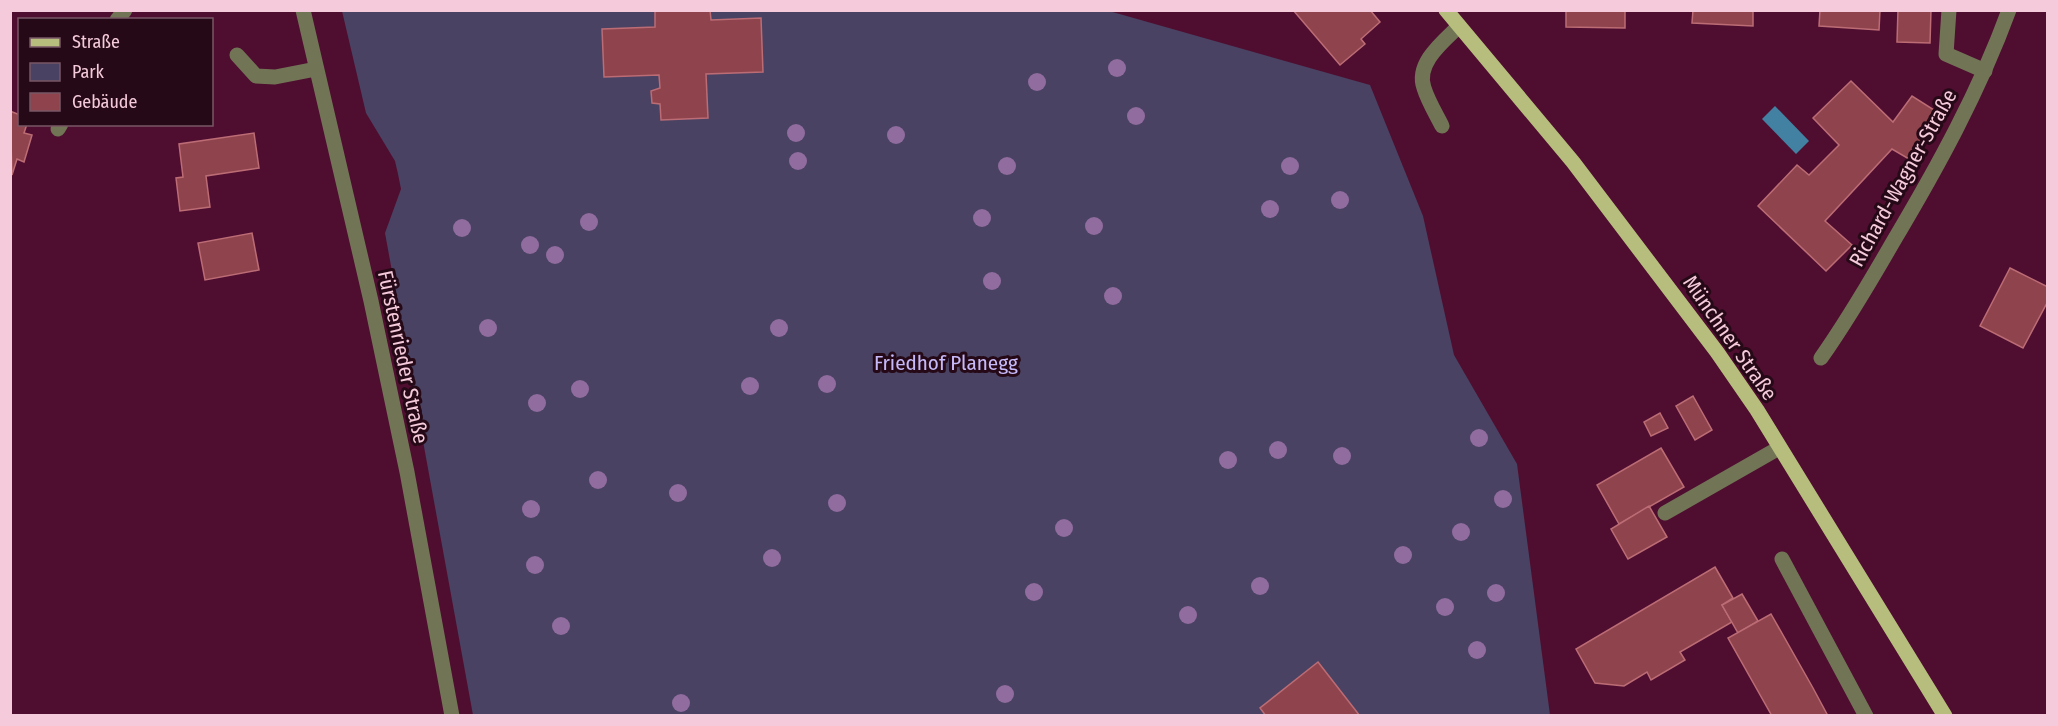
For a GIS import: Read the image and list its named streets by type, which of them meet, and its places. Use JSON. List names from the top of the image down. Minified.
{"streets":{"main road":["Münchner Straße"],"street":["Richard-Wagner-Straße","Fürstenrieder Straße"]},"parks":["Friedhof Planegg"],"legend":["Straße","Park","Gebäude"]}
